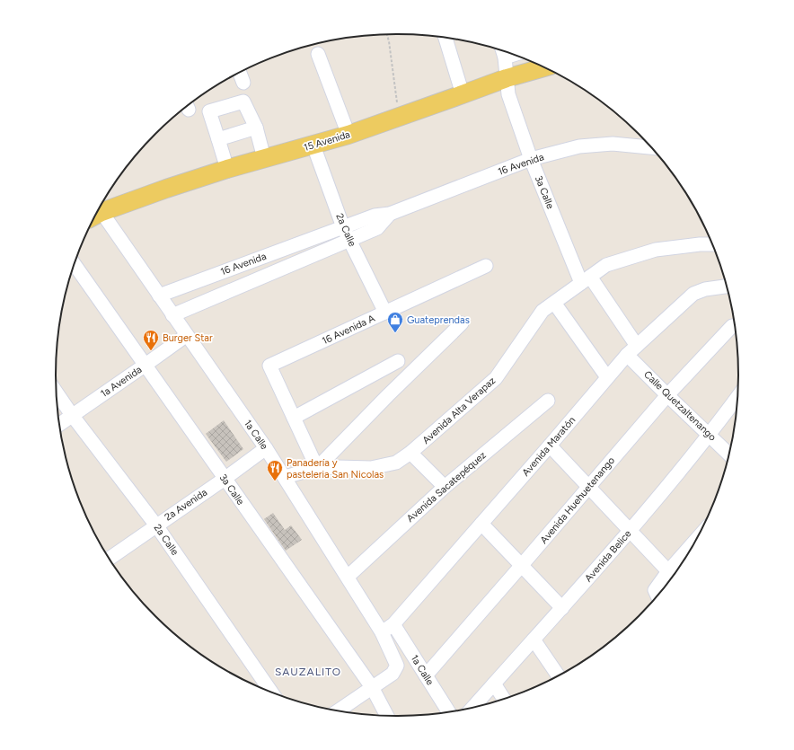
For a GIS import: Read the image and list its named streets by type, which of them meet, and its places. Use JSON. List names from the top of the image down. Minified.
{"streets":{"main road":["15 Avenida"],"street":["16 Avenida","3a Calle","2a Calle","16 Avenida A","1a Avenida","Calle Quetzaltenango","Avenida Alta Verapaz","1a Calle","Avenida Maratón","Avenida Sacatepéquez","Avenida Huehuetenango","2a Avenida","Avenida Belice"]},"crossings":[["15 Avenida","3a Calle"],["15 Avenida","2a Calle"],["16 Avenida","3a Calle"],["16 Avenida","2a Calle"],["16 Avenida","1a Calle"],["3a Calle","1a Avenida"],["3a Calle","Calle Quetzaltenango"],["3a Calle","Avenida Alta Verapaz"],["3a Calle","1a Calle"],["3a Calle","2a Avenida"],["2a Calle","16 Avenida A"],["2a Calle","1a Avenida"],["2a Calle","2a Avenida"],["1a Avenida","1a Calle"],["Calle Quetzaltenango","Avenida Alta Verapaz"],["Calle Quetzaltenango","Avenida Maratón"],["Calle Quetzaltenango","Avenida Huehuetenango"],["Calle Quetzaltenango","Avenida Belice"],["Avenida Alta Verapaz","1a Calle"],["1a Calle","Avenida Maratón"],["1a Calle","Avenida Sacatepéquez"],["1a Calle","Avenida Huehuetenango"],["1a Calle","2a Avenida"]],"districts":["SAUZALITO"],"places":{"shop":["Guateprendas"],"restaurant":["Burger Star","Panadería y pasteleria San Nicolas"]}}
